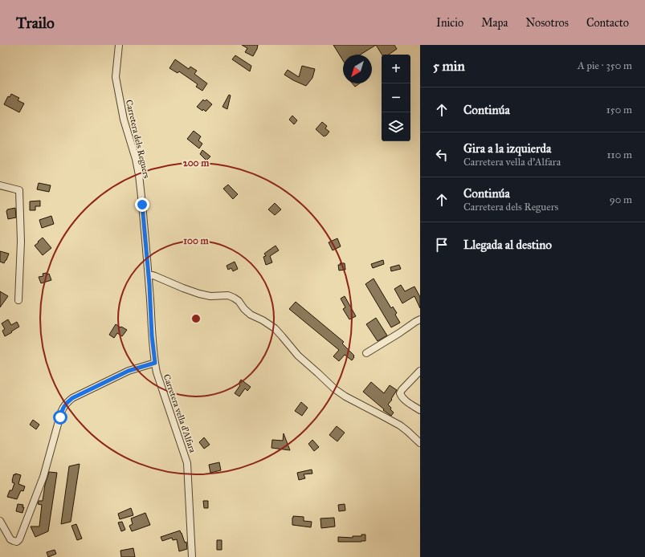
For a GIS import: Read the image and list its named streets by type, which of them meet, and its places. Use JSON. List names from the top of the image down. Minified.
{"streets":{"street":["Carretera dels Reguers","Carretera vella d'Alfara"]},"crossings":[["Carretera dels Reguers","Carretera vella d'Alfara"]],"north":"bottom left","page":{"header":"Trailo","nav":["Inicio","Mapa","Nosotros","Contacto"],"heading":["5 min","A pie · 350 m"],"map_buttons":["+","−"],"list":[["Continúa","150 m"],["Gira a la izquierda","Carretera vella d'Alfara","110 m"],["Continúa","Carretera dels Reguers","90 m"],"Llegada al destino"]},"rings":["200 m","100 m"]}
